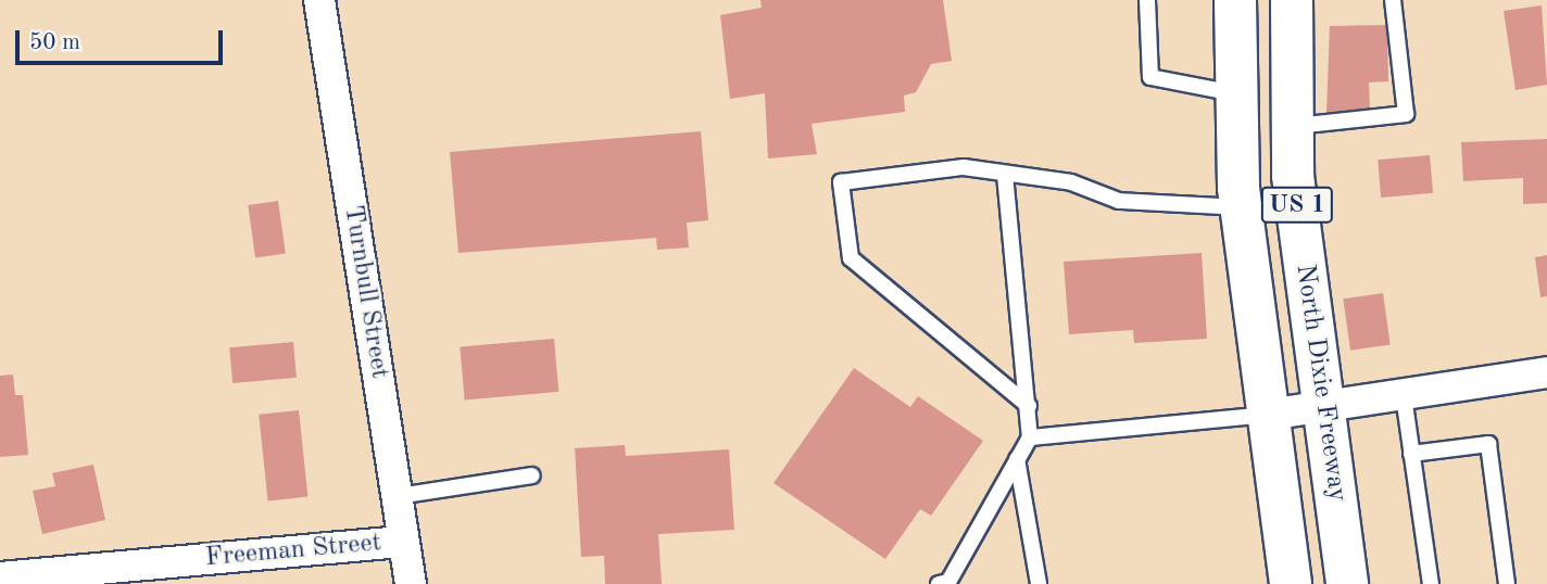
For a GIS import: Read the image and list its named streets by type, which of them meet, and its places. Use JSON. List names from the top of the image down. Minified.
{"streets":{"main road":["US 1","North Dixie Freeway"],"street":["Turnbull Street","Freeman Street"]},"crossings":[["Turnbull Street","Freeman Street"]],"scale_bar":"50 m"}
